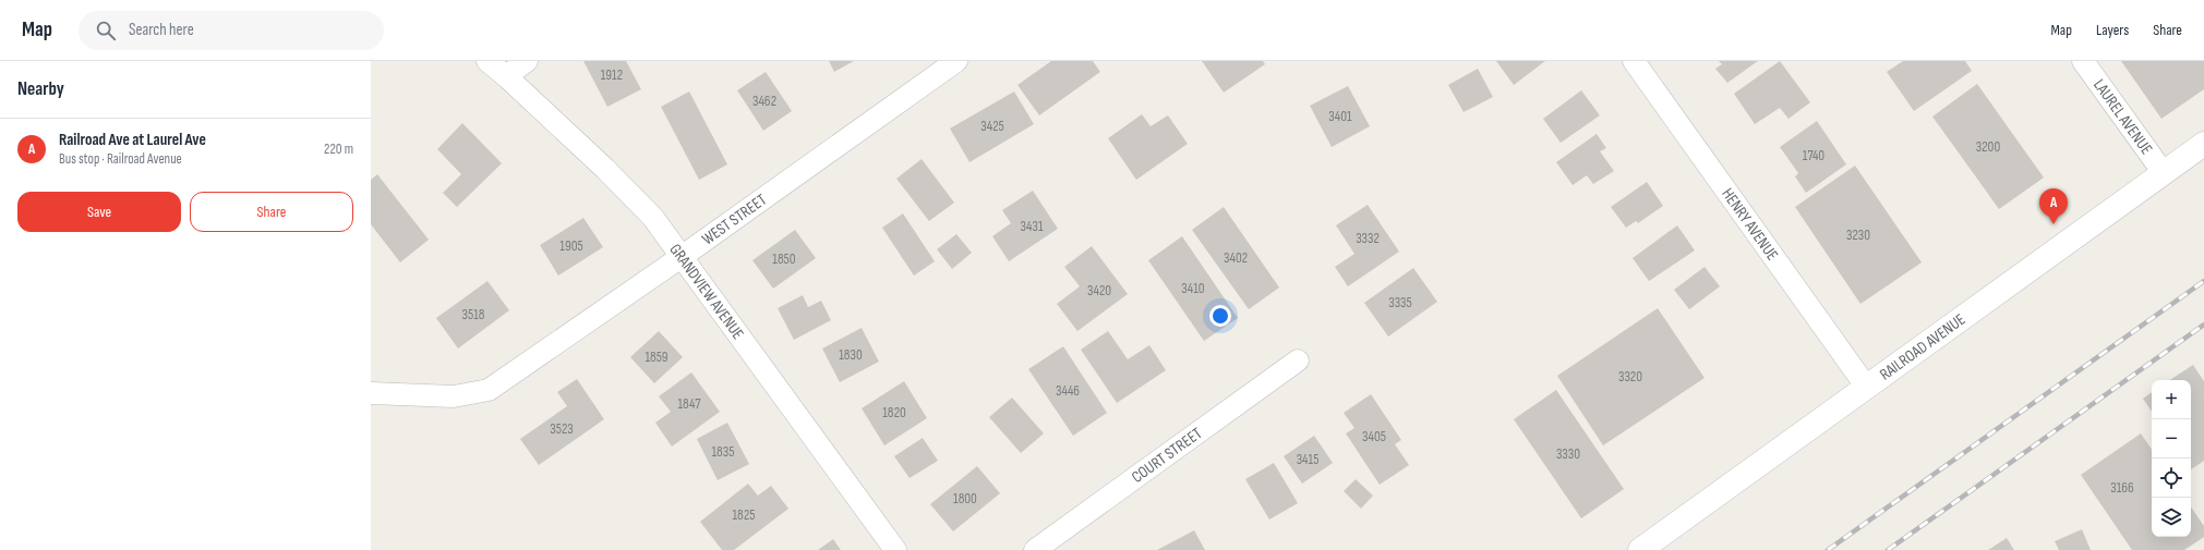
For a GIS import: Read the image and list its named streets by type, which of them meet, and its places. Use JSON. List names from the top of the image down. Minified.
{"streets":{"main road":["RAILROAD AVENUE"],"street":["LAUREL AVENUE","WEST STREET","HENRY AVENUE","GRANDVIEW AVENUE","COURT STREET"]},"crossings":[["LAUREL AVENUE","RAILROAD AVENUE"],["WEST STREET","GRANDVIEW AVENUE"],["HENRY AVENUE","RAILROAD AVENUE"]],"house_numbers":["1912","3462","3401","3425","3200","1740","3431","3230","3332","1905","3402","1850","3410","3420","3335","3518","1830","1859","3320","3446","1847","1820","3523","3405","1835","3330","3415","3166","1800","1825"],"page":{"header":"Map","search":"Search here","nav":["Map","Layers","Share"],"heading":"Nearby","list":[{"mark":"A","name":"Railroad Ave at Laurel Ave","note":"Bus stop · Railroad Avenue","value":"220 m"}],"buttons":["Save","Share"],"pins":"A","map_buttons":["+","−"]}}
